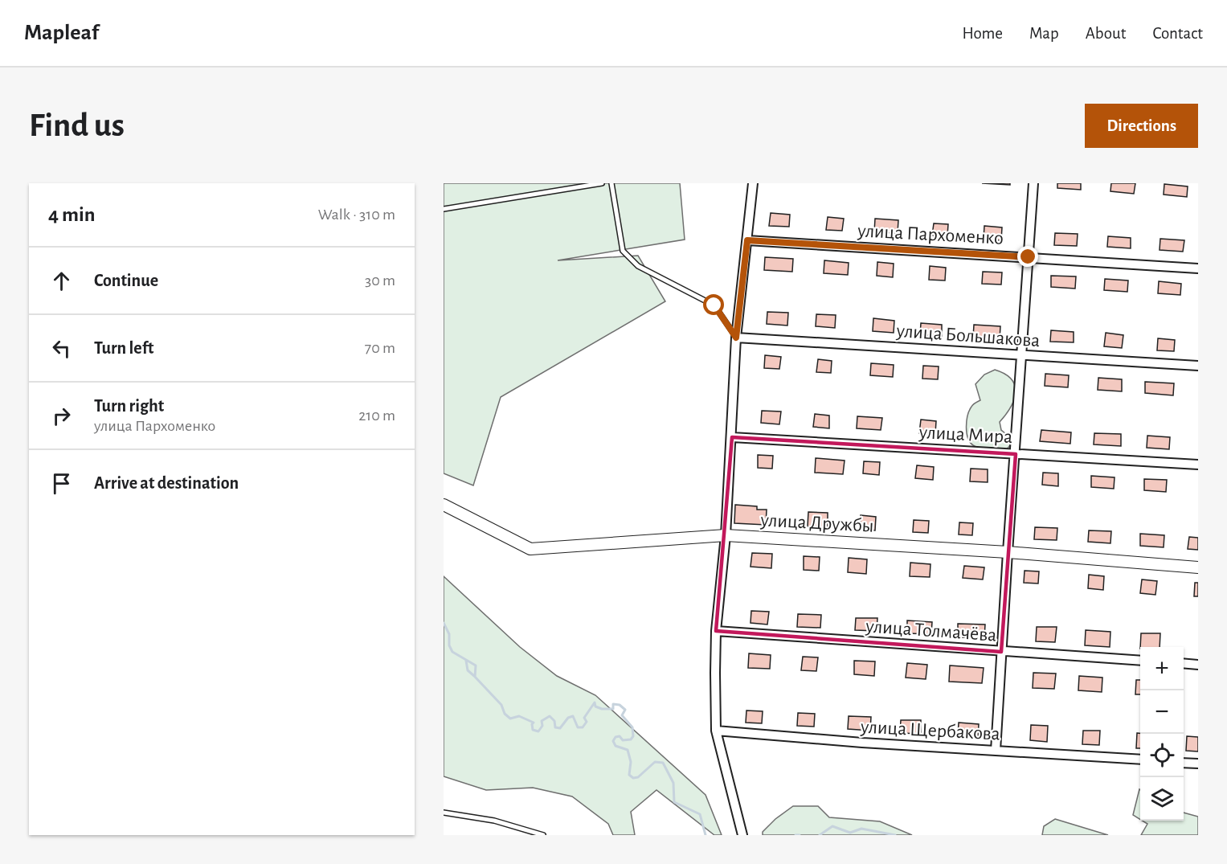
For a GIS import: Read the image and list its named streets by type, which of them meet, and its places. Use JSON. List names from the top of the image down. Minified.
{"streets":{"street":["улица Пархоменко","улица Большакова","улица Мира","улица Дружбы","улица Толмачёва","улица Щербакова"]},"page":{"header":"Mapleaf","nav":["Home","Map","About","Contact"],"buttons":"Directions","title":"Find us","heading":["4 min","Walk · 310 m"],"list":[["Continue","30 m"],["Turn left","70 m"],["Turn right","улица Пархоменко","210 m"],"Arrive at destination"],"map_buttons":["+","−"]}}
